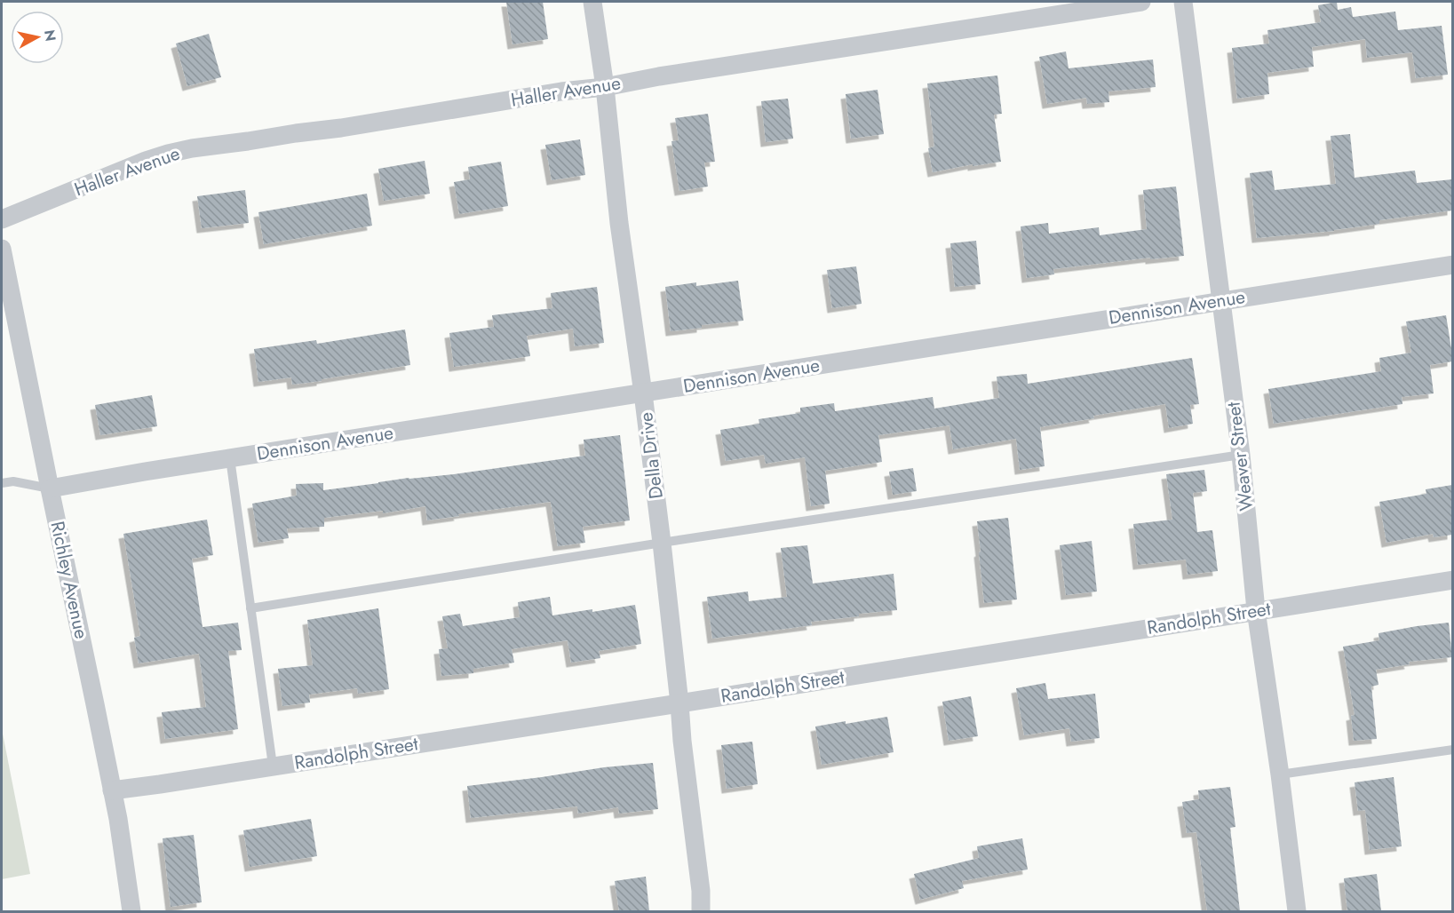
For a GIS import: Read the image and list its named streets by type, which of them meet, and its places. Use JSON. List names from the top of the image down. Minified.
{"streets":{"street":["Haller Avenue","Dennison Avenue","Della Drive","Weaver Street","Richley Avenue","Randolph Street"]},"crossings":[["Haller Avenue","Della Drive"],["Dennison Avenue","Della Drive"],["Dennison Avenue","Weaver Street"],["Dennison Avenue","Richley Avenue"],["Della Drive","Randolph Street"],["Weaver Street","Randolph Street"],["Richley Avenue","Randolph Street"]],"north":"right"}
